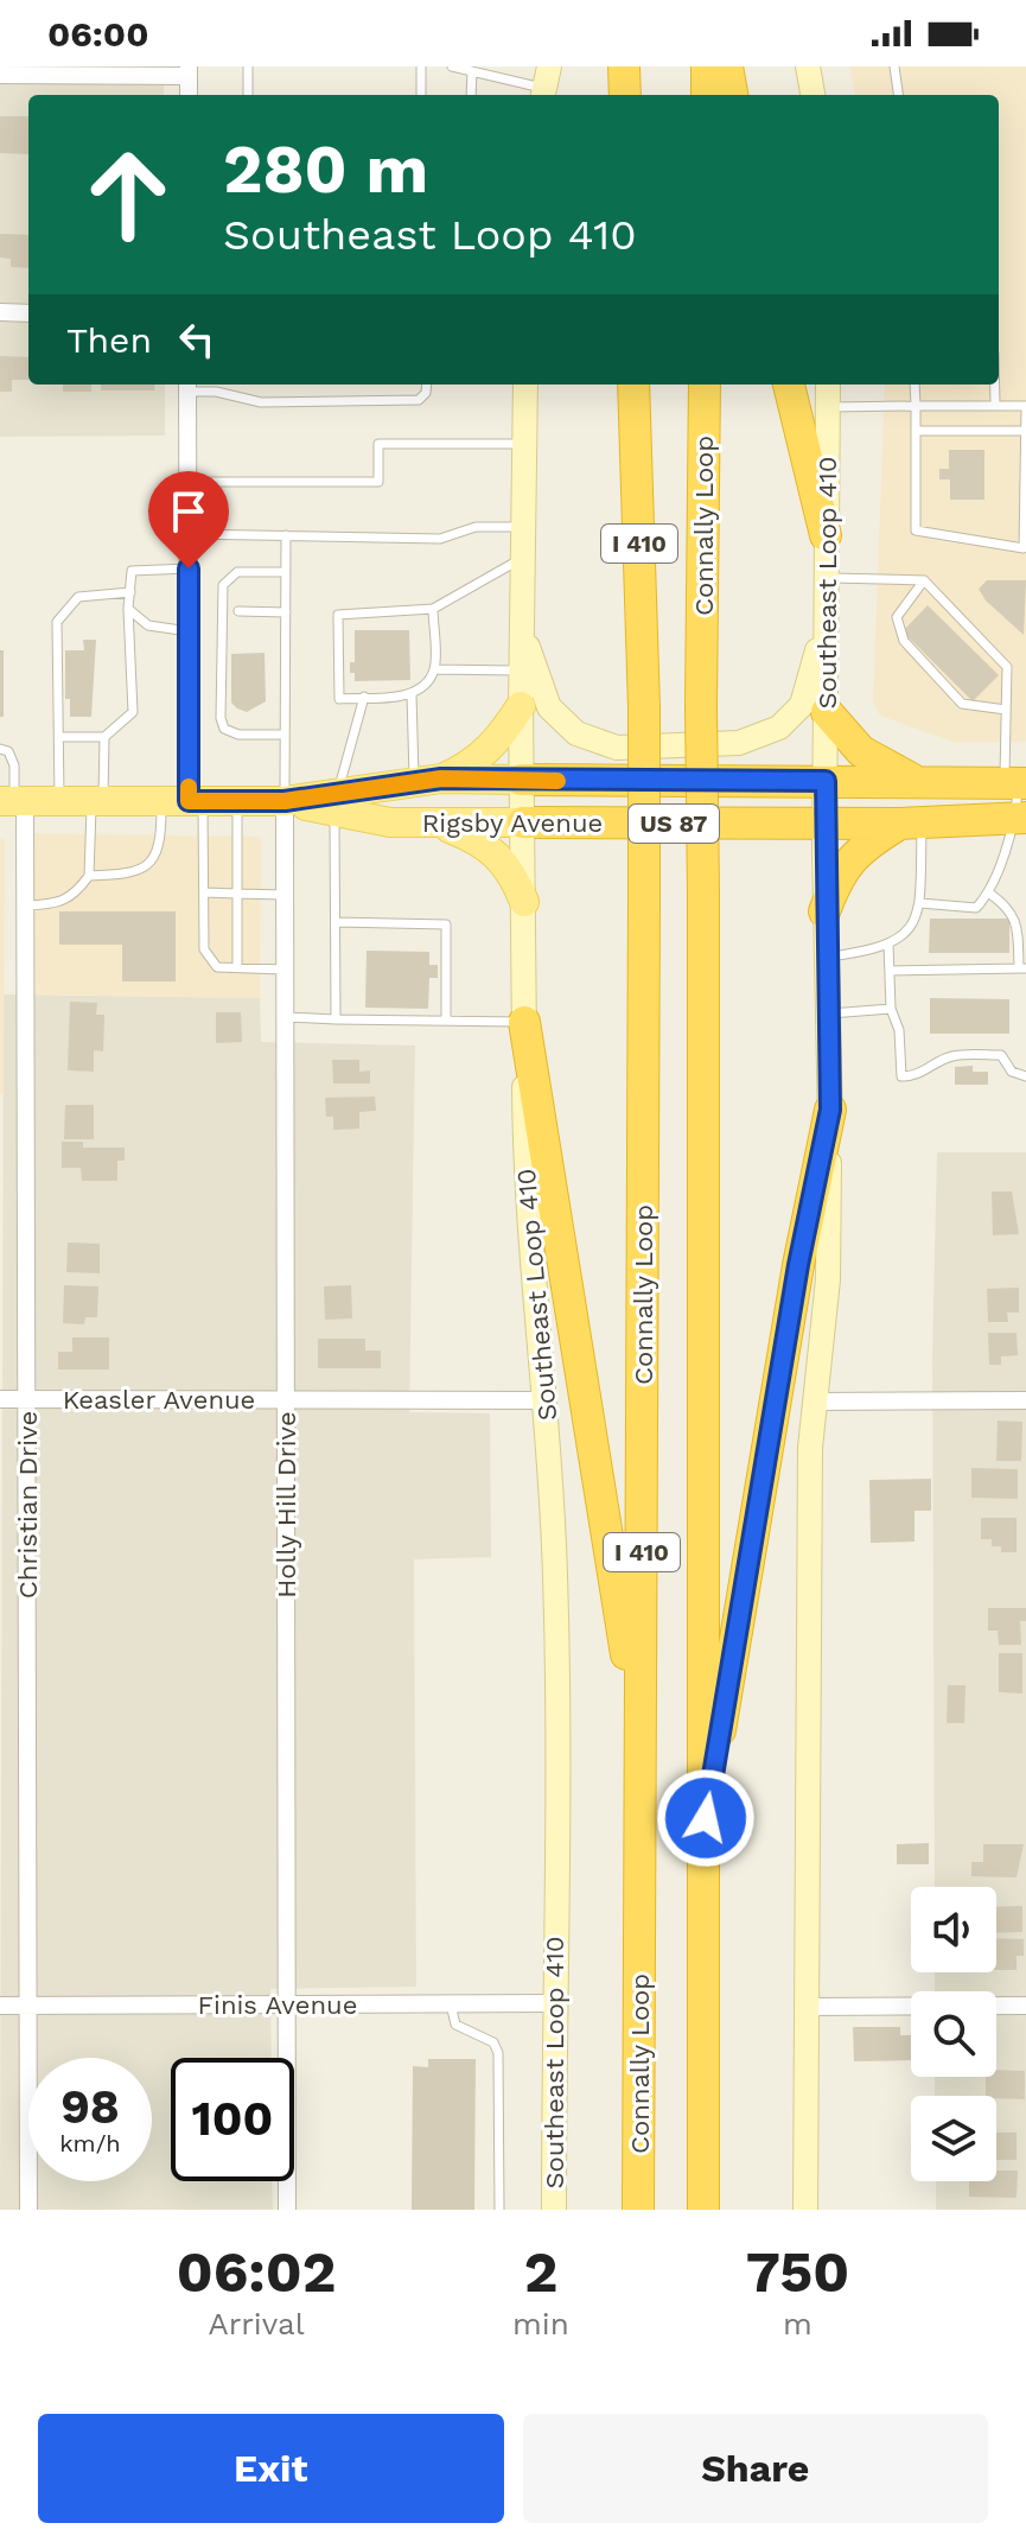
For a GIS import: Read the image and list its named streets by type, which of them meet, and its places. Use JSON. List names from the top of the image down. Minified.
{"streets":{"highway":["Connally Loop","I 410","Rigsby Avenue","US 87"],"main road":["Southeast Loop 410"],"street":["Keasler Avenue","Christian Drive","Holly Hill Drive","Finis Avenue"]},"crossings":[["Southeast Loop 410","Rigsby Avenue"],["Southeast Loop 410","Keasler Avenue"],["Southeast Loop 410","Finis Avenue"],["Rigsby Avenue","Christian Drive"],["Rigsby Avenue","Holly Hill Drive"],["Keasler Avenue","Christian Drive"],["Keasler Avenue","Holly Hill Drive"],["Christian Drive","Finis Avenue"],["Holly Hill Drive","Finis Avenue"]],"page":{"status":"06:00","turn":["280 m","Southeast Loop 410"],"then":"Then","speed":"98 km/h","limit":"100","eta":["06:02","Arrival","2","min","750","m"],"buttons":["Exit","Share"]}}
